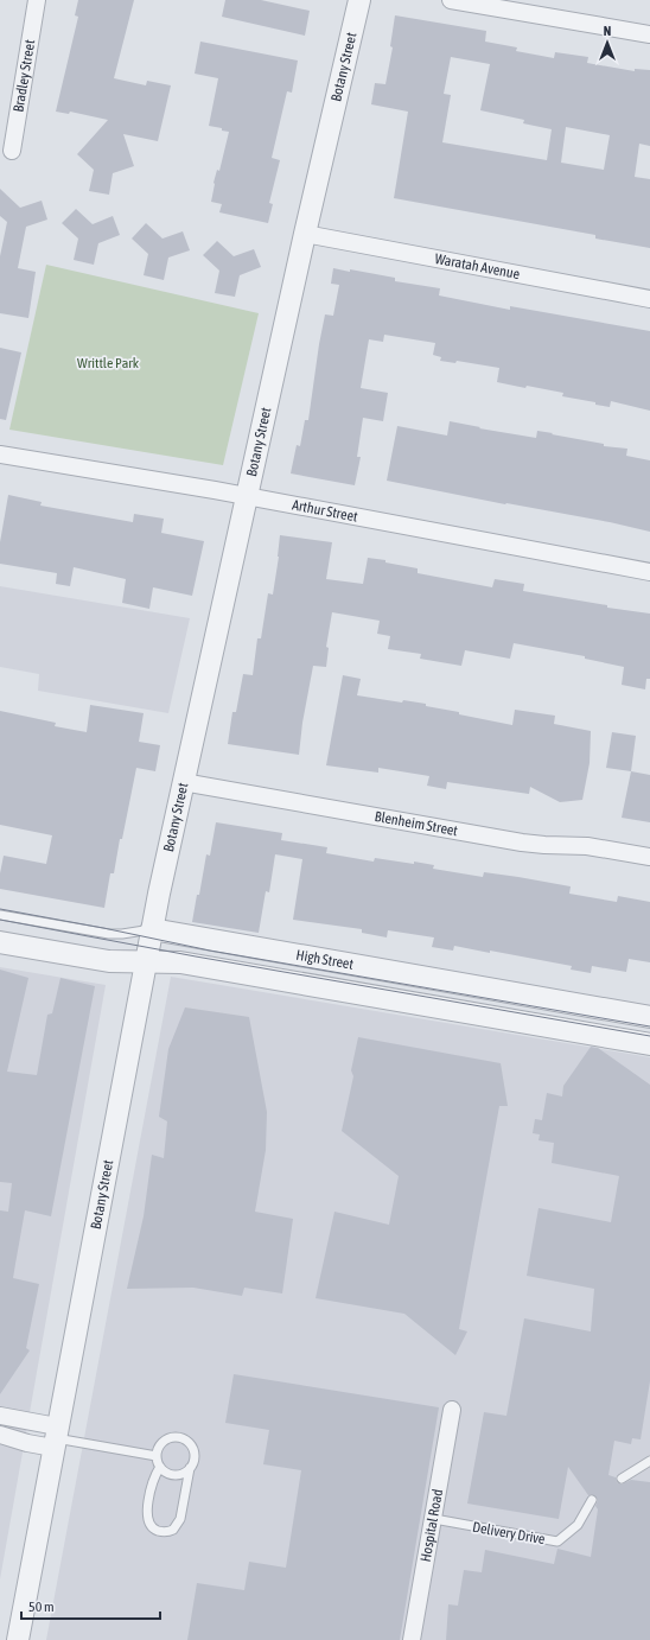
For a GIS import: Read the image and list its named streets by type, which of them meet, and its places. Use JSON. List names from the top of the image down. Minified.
{"streets":{"street":["Botany Street","Bradley Street","Waratah Avenue","Arthur Street","Blenheim Street","High Street","Hospital Road"],"lane":["Delivery Drive"]},"crossings":[["Botany Street","Waratah Avenue"],["Botany Street","Arthur Street"],["Botany Street","Blenheim Street"],["Botany Street","High Street"],["Hospital Road","Delivery Drive"]],"parks":["Writtle Park"],"scale_bar":"50 m","north":"top"}
